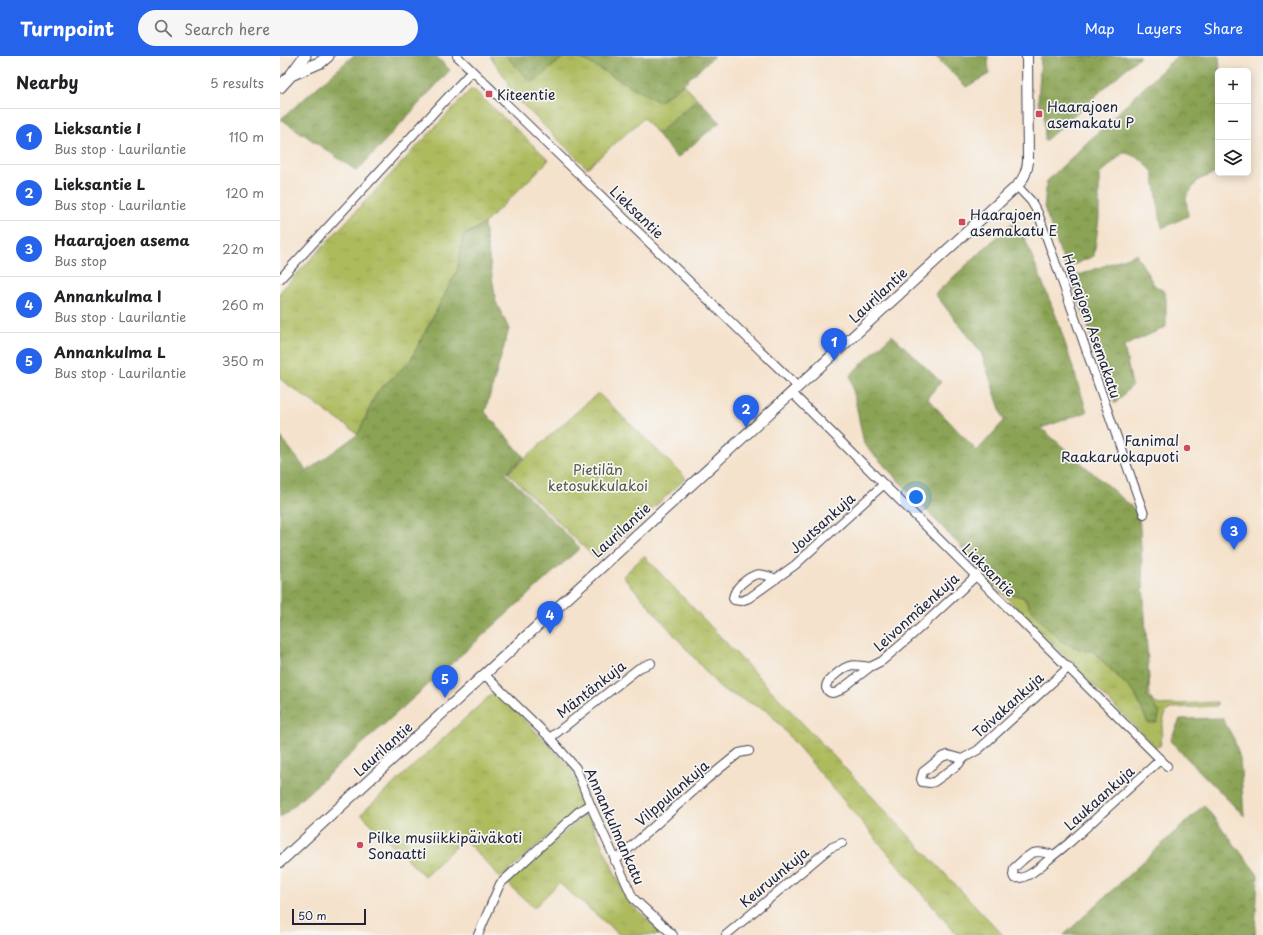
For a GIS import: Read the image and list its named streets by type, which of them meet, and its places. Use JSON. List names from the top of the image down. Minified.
{"streets":{"street":["Lieksantie","Laurilantie","Haarajoen Asemakatu","Joutsankuja","Leivonmäenkuja","Mäntänkuja","Toivakankuja","Vilppulankuja","Laukaankuja","Annankulmankatu","Keuruunkuja"]},"crossings":[["Lieksantie","Laurilantie"],["Lieksantie","Joutsankuja"],["Lieksantie","Leivonmäenkuja"],["Lieksantie","Toivakankuja"],["Lieksantie","Laukaankuja"],["Laurilantie","Haarajoen Asemakatu"],["Laurilantie","Annankulmankatu"],["Mäntänkuja","Annankulmankatu"],["Vilppulankuja","Annankulmankatu"]],"parks":["Pietilän ketosukkulakoi"],"places":{"transit":["Kiteentie","Haarajoen asemakatu P","Haarajoen asemakatu E"],"other":["Fanimal Raakaruokapuoti","Pilke musiikkipäiväkoti Sonaatti"]},"scale_bar":"50 m","page":{"header":"Turnpoint","search":"Search here","nav":["Map","Layers","Share"],"heading":["Nearby","5 results"],"map_buttons":["+","−"],"list":[{"mark":"1","name":"Lieksantie I","note":"Bus stop · Laurilantie","value":"110 m"},{"mark":"2","name":"Lieksantie L","note":"Bus stop · Laurilantie","value":"120 m"},{"mark":"3","name":"Haarajoen asema","note":"Bus stop","value":"220 m"},{"mark":"4","name":"Annankulma I","note":"Bus stop · Laurilantie","value":"260 m"},{"mark":"5","name":"Annankulma L","note":"Bus stop · Laurilantie","value":"350 m"}],"pins":["1","2","3","4","5"],"scale":"50 m"}}
